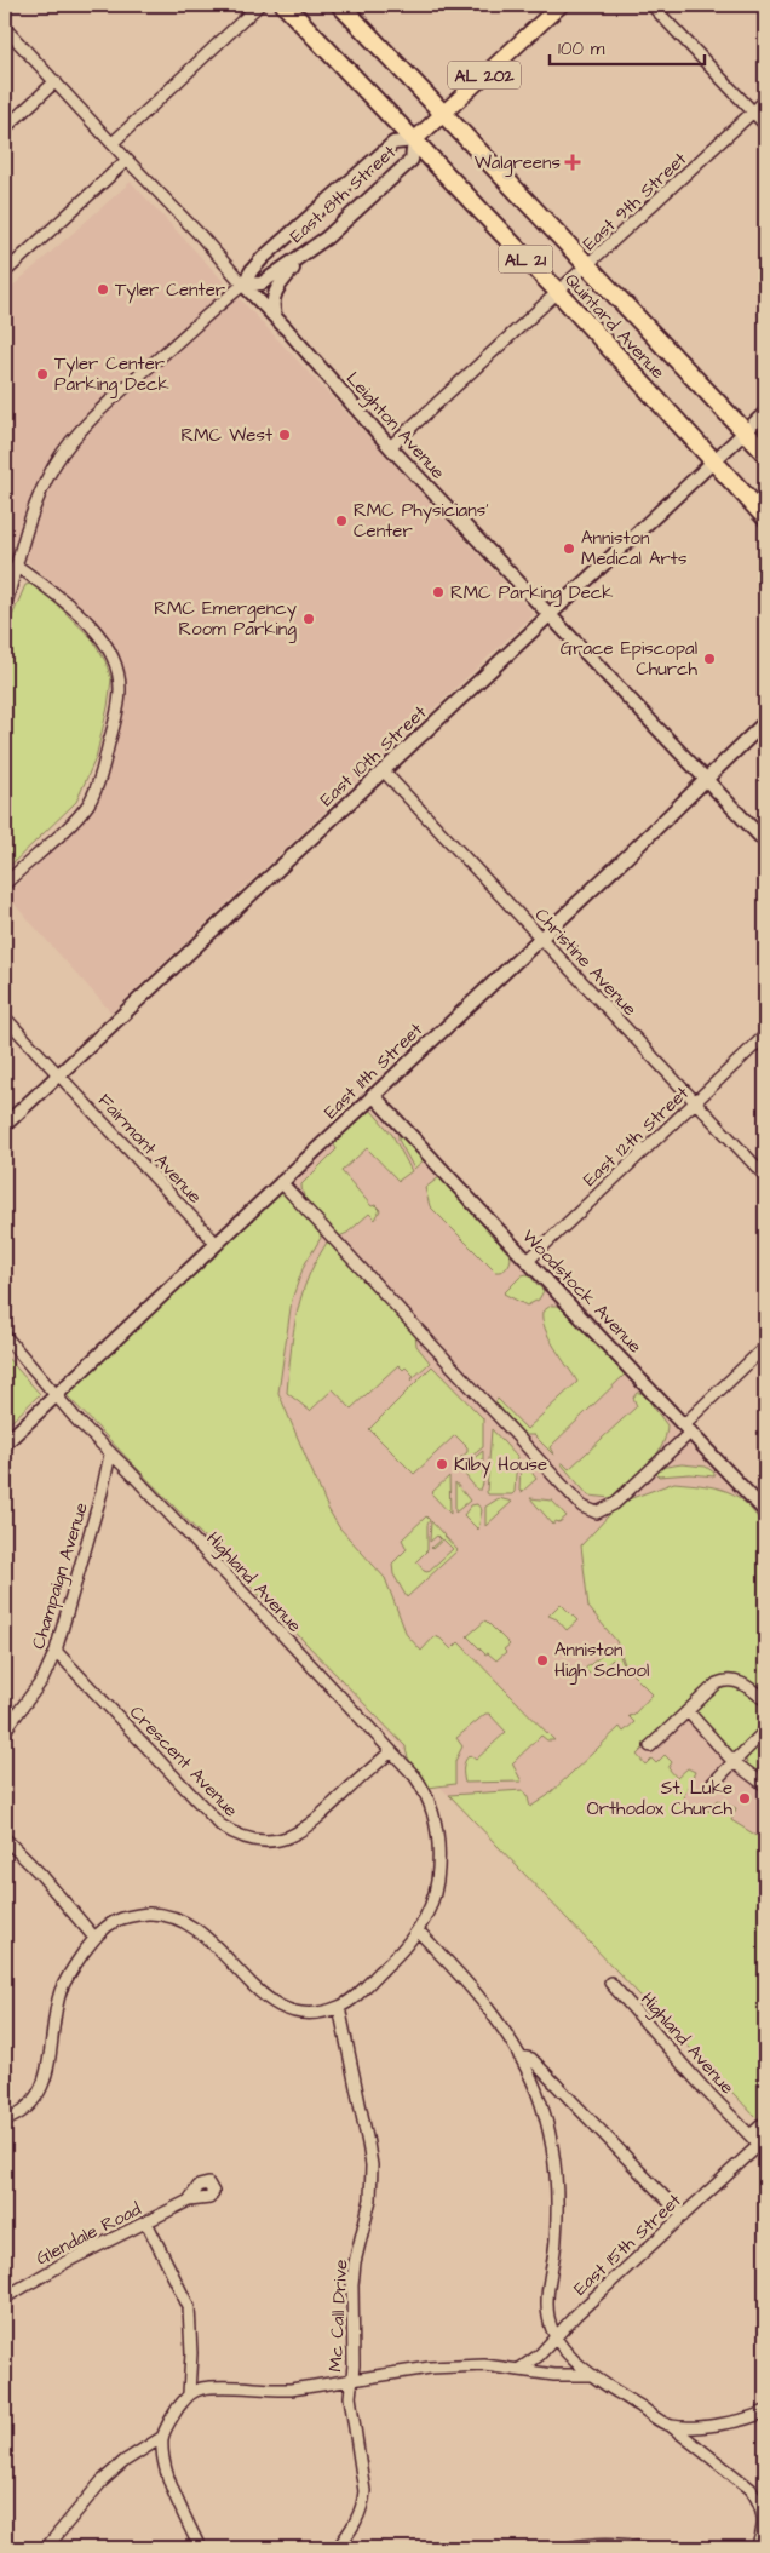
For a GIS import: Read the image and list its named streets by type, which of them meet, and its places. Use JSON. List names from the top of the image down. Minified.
{"streets":{"highway":["AL 21","Quintard Avenue"],"main road":["AL 202"],"street":["East 8th Street","East 9th Street","Leighton Avenue","East 10th Street","Christine Avenue","East 11th Street","East 12th Street","Fairmont Avenue","Woodstock Avenue","Champaign Avenue","Highland Avenue","Crescent Avenue","Glendale Road","East 15th Street","Mc Call Drive"]},"crossings":[["AL 202","East 8th Street"],["AL 202","Quintard Avenue"],["East 8th Street","Quintard Avenue"],["East 8th Street","Leighton Avenue"],["East 9th Street","Quintard Avenue"],["East 9th Street","Leighton Avenue"],["Quintard Avenue","East 10th Street"],["Leighton Avenue","East 10th Street"],["Leighton Avenue","East 11th Street"],["East 10th Street","Christine Avenue"],["East 10th Street","Fairmont Avenue"],["Christine Avenue","East 11th Street"],["Christine Avenue","East 12th Street"],["East 11th Street","Fairmont Avenue"],["East 11th Street","Woodstock Avenue"],["East 11th Street","Highland Avenue"],["East 12th Street","Woodstock Avenue"],["Champaign Avenue","Highland Avenue"],["Champaign Avenue","Crescent Avenue"],["Highland Avenue","Crescent Avenue"],["Highland Avenue","East 15th Street"]],"places":{"health":["Walgreens"],"other":["Tyler Center","Tyler Center Parking Deck","RMC West","RMC Physicians' Center","Anniston Medical Arts","RMC Parking Deck","RMC Emergency Room Parking","Grace Episcopal Church","Kilby House","Anniston High School","St. Luke Orthodox Church"]},"scale_bar":"100 m"}
